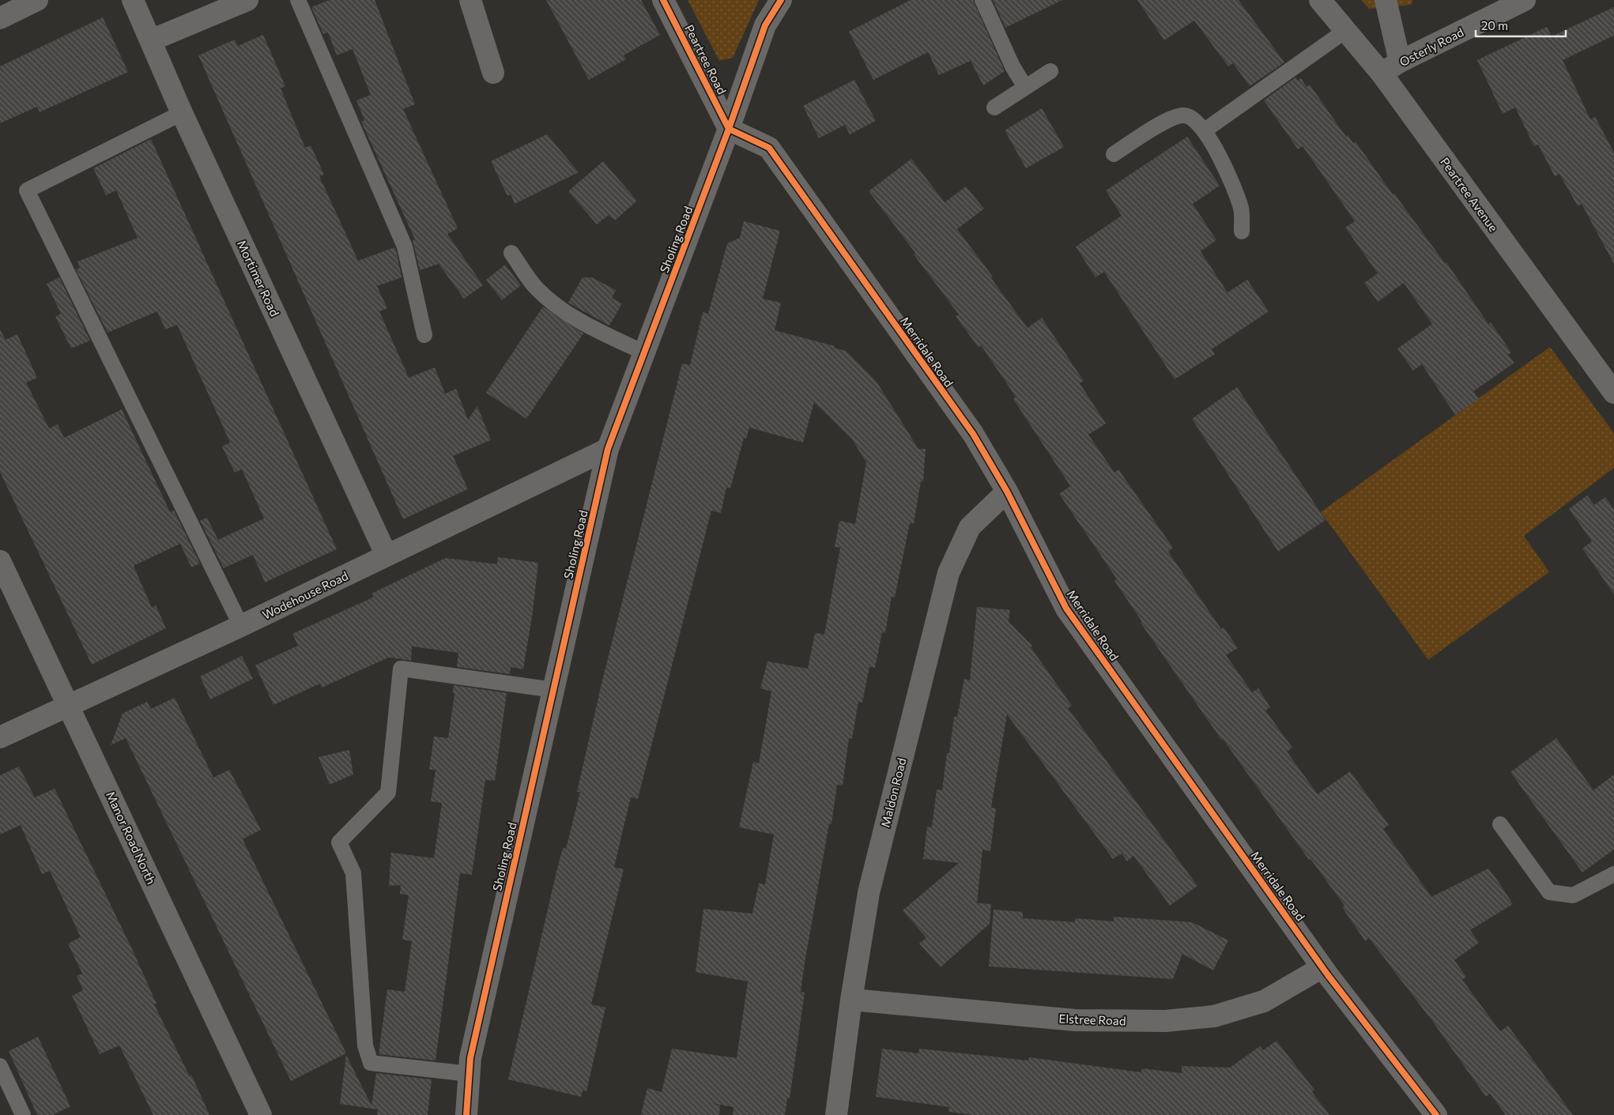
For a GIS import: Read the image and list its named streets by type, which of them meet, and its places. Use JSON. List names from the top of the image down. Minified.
{"streets":{"street":["Osterly Road","Peartree Road","Peartree Avenue","Sholing Road","Mortimer Road","Merridale Road","Wodehouse Road","Maldon Road","Manor Road North","Elstree Road"]},"crossings":[["Osterly Road","Peartree Avenue"],["Peartree Road","Sholing Road"],["Peartree Road","Merridale Road"],["Sholing Road","Merridale Road"],["Sholing Road","Wodehouse Road"],["Mortimer Road","Wodehouse Road"],["Merridale Road","Maldon Road"],["Merridale Road","Elstree Road"],["Wodehouse Road","Manor Road North"],["Maldon Road","Elstree Road"]],"scale_bar":"20 m"}
